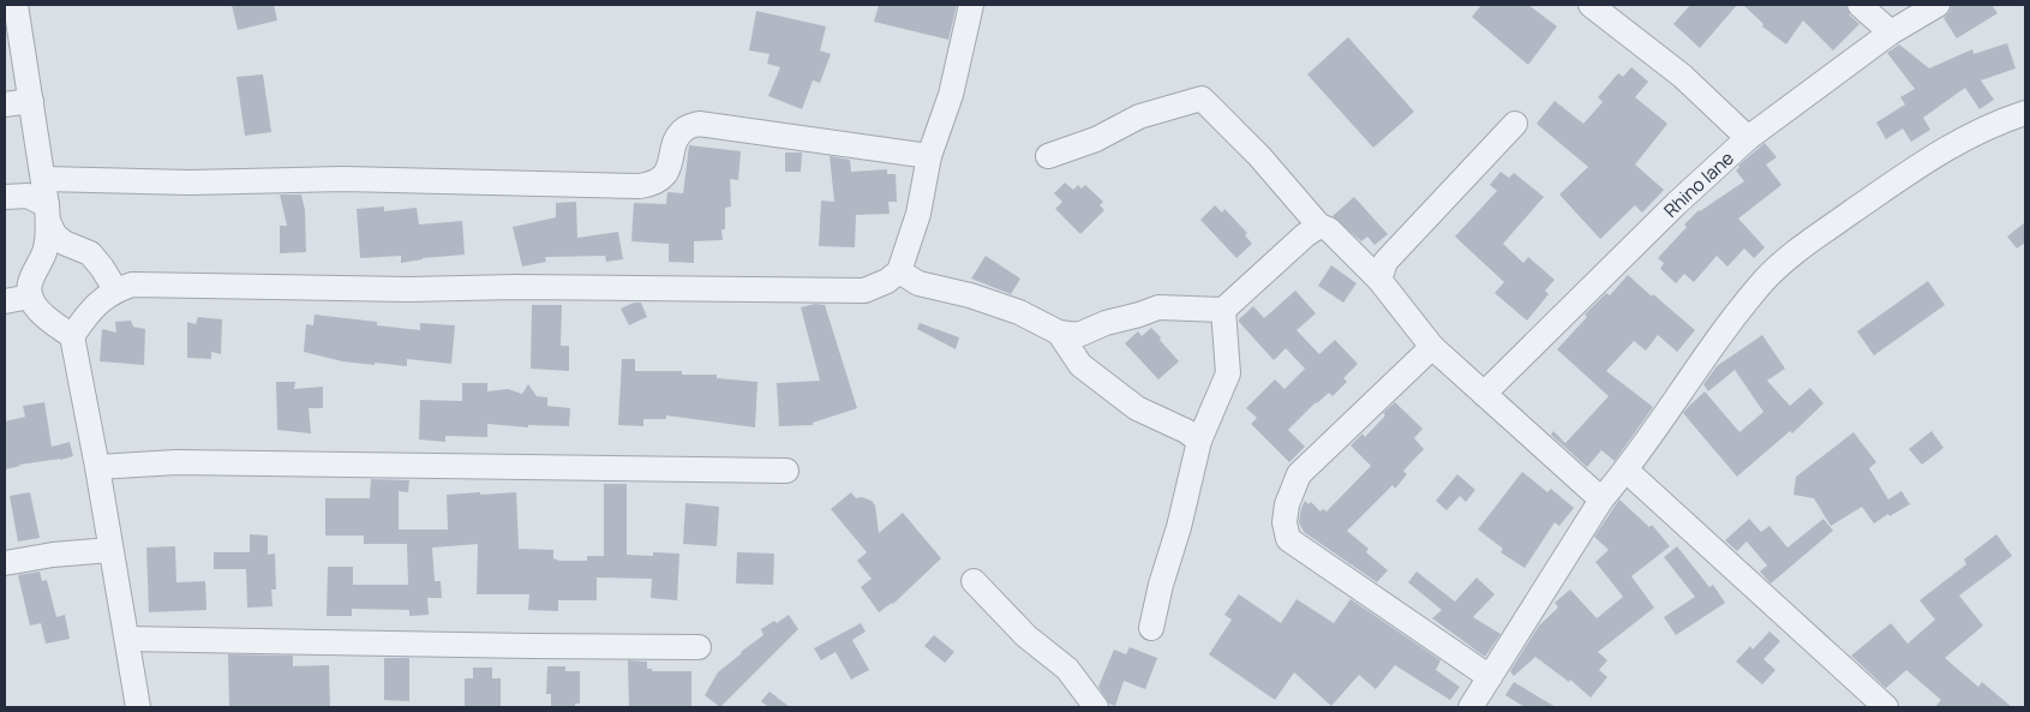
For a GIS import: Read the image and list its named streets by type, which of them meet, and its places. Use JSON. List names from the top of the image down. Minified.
{"streets":{"street":["Rhino lane"]}}
